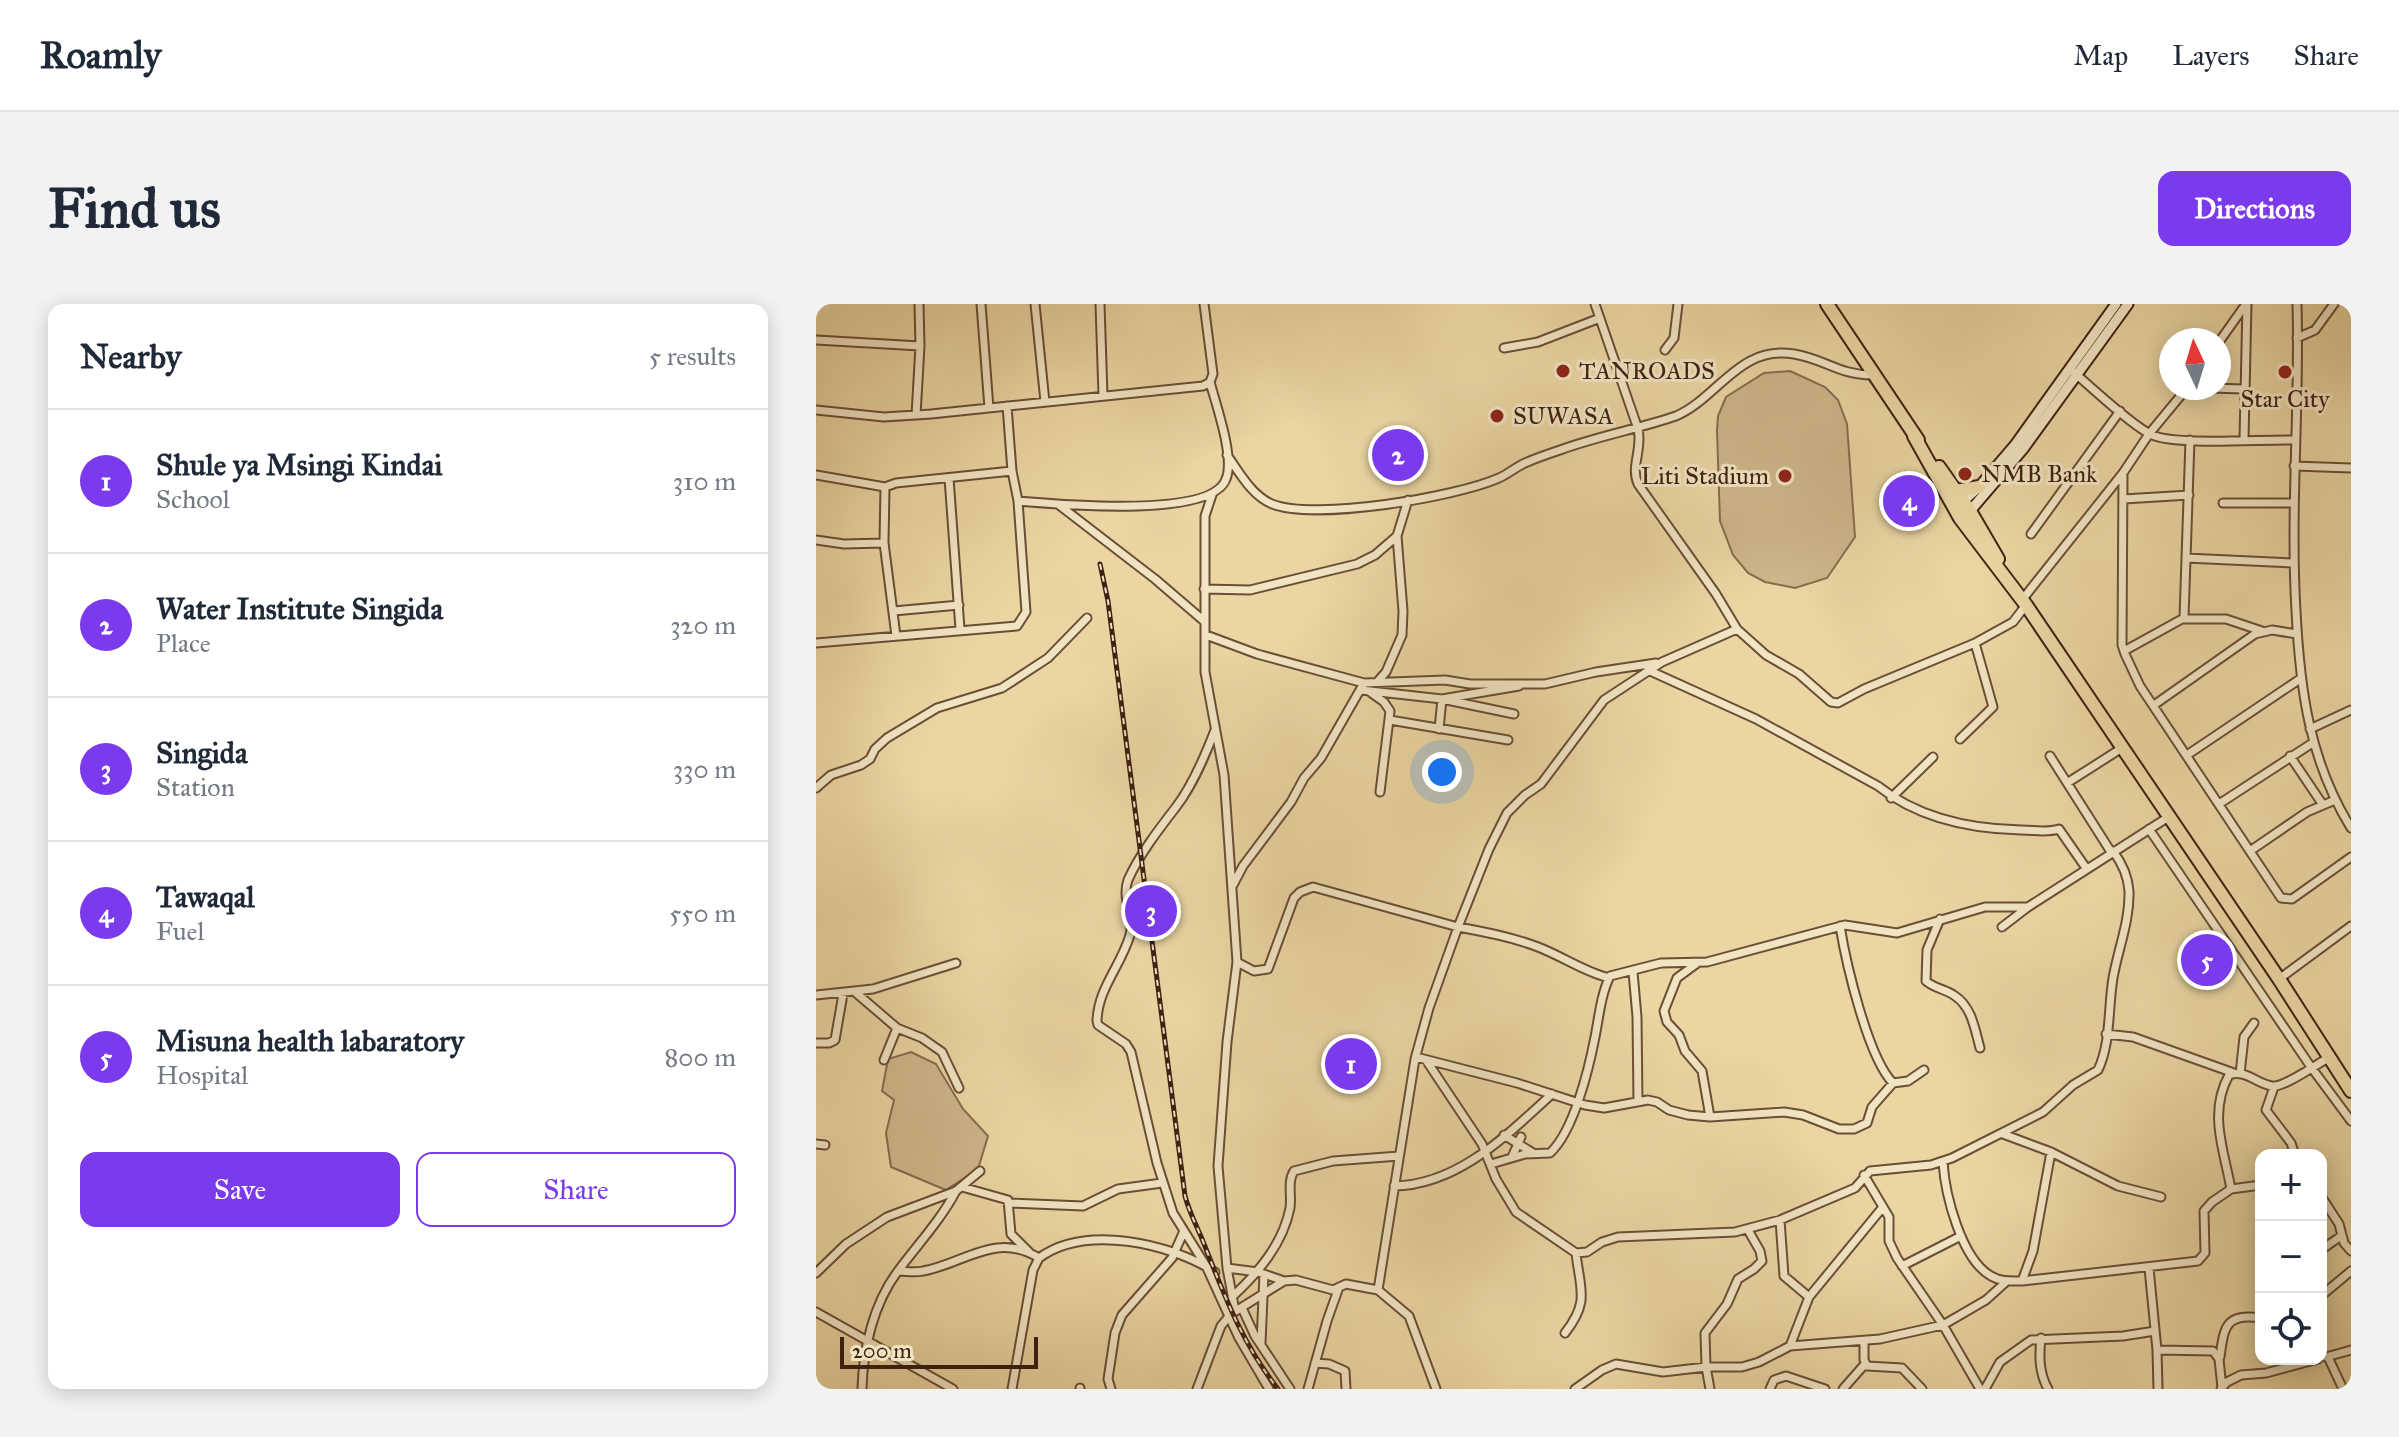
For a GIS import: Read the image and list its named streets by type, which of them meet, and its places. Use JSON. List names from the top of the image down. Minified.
{"places":["TANROADS","Star City","SUWASA","NMB Bank","Liti Stadium"],"scale_bar":"200 m","north":"top","page":{"header":"Roamly","nav":["Map","Layers","Share"],"buttons":["Directions",["Save","Share"]],"title":"Find us","heading":["Nearby","5 results"],"list":[{"mark":"1","name":"Shule ya Msingi Kindai","note":"School","value":"310 m"},{"mark":"2","name":"Water Institute Singida","note":"Place","value":"320 m"},{"mark":"3","name":"Singida","note":"Station","value":"330 m"},{"mark":"4","name":"Tawaqal","note":"Fuel","value":"550 m"},{"mark":"5","name":"Misuna health labaratory","note":"Hospital","value":"800 m"}],"pins":["2","4","3","5","1"],"map_buttons":["+","−"],"scale":"200 m"}}
